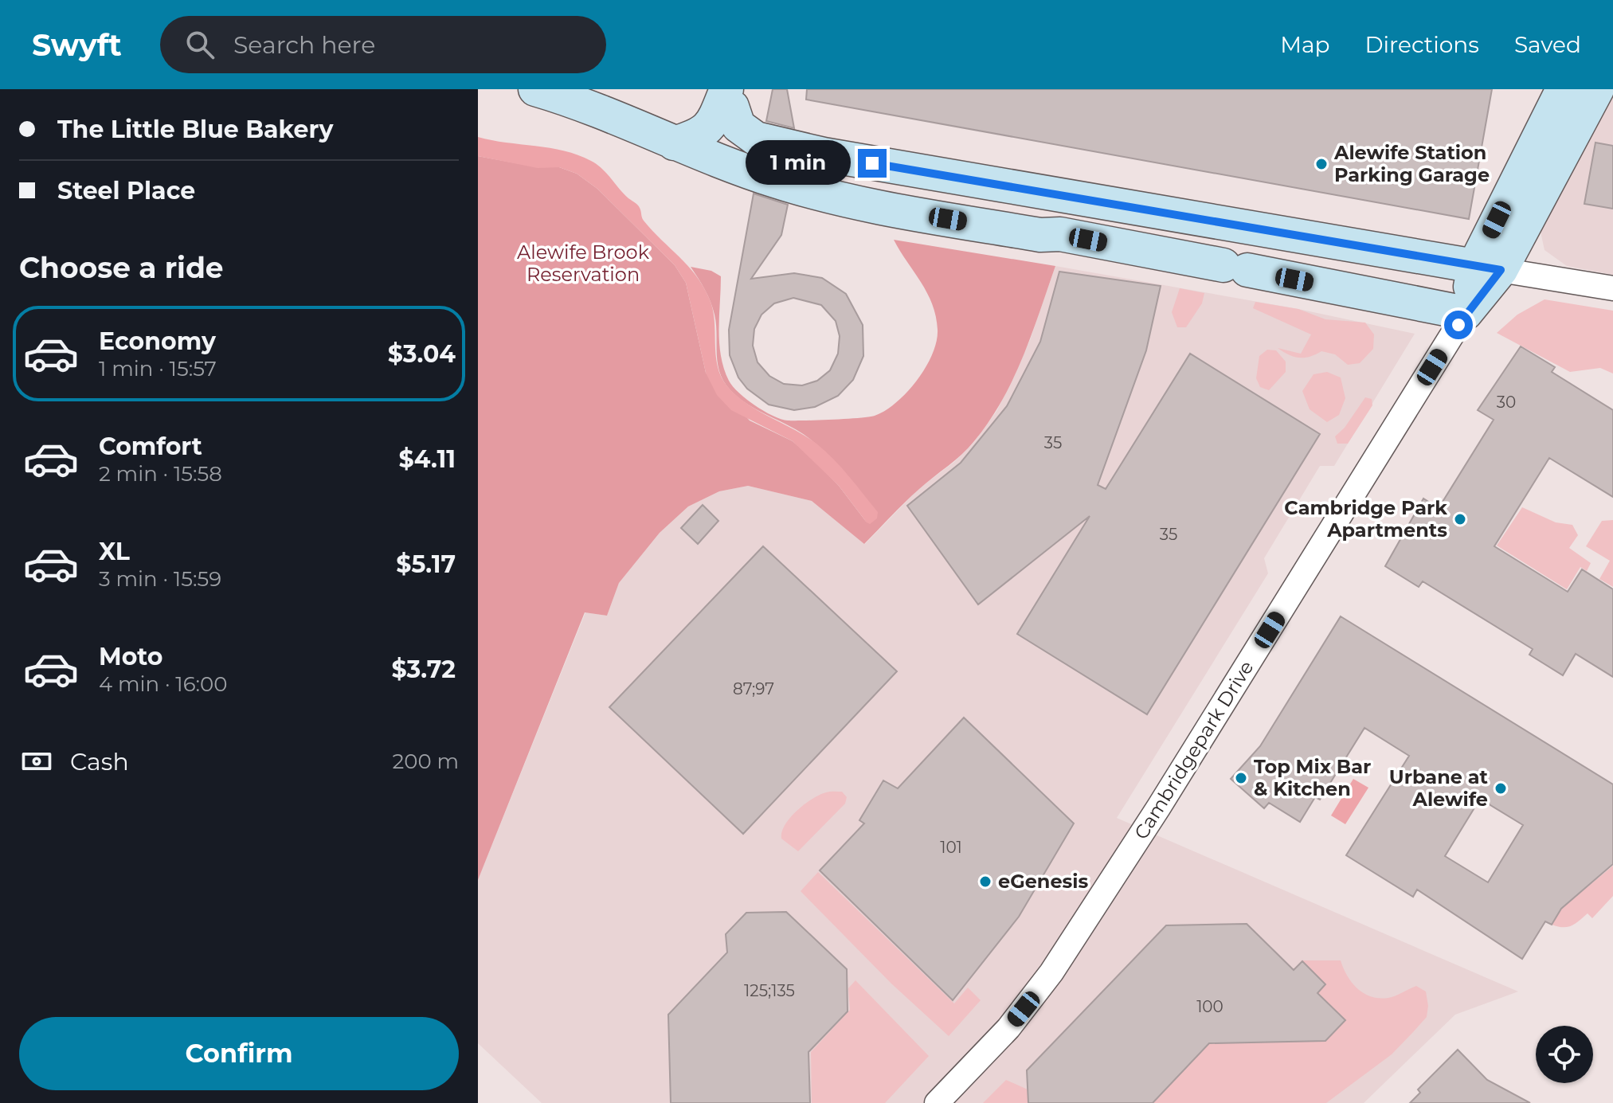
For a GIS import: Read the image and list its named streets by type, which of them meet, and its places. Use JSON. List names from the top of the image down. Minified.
{"streets":{"main road":["Cambridgepark Drive"]},"parks":["Alewife Brook Reservation"],"places":["Alewife Station Parking Garage","Cambridge Park Apartments","Top Mix Bar & Kitchen","Urbane at Alewife","eGenesis"],"house_numbers":["30","35","35","87;97","101","125;135","100"],"page":{"header":"Swyft","search":"Search here","nav":["Map","Directions","Saved"],"banner":["The Little Blue Bakery","Steel Place"],"bubble":"1 min","heading":"Choose a ride","list":[{"name":"Economy","note":"1 min · 15:57","value":"$3.04"},{"name":"Comfort","note":"2 min · 15:58","value":"$4.11"},{"name":"XL","note":"3 min · 15:59","value":"$5.17"},{"name":"Moto","note":"4 min · 16:00","value":"$3.72"}],"pay":["Cash","200 m"],"buttons":"Confirm"}}
